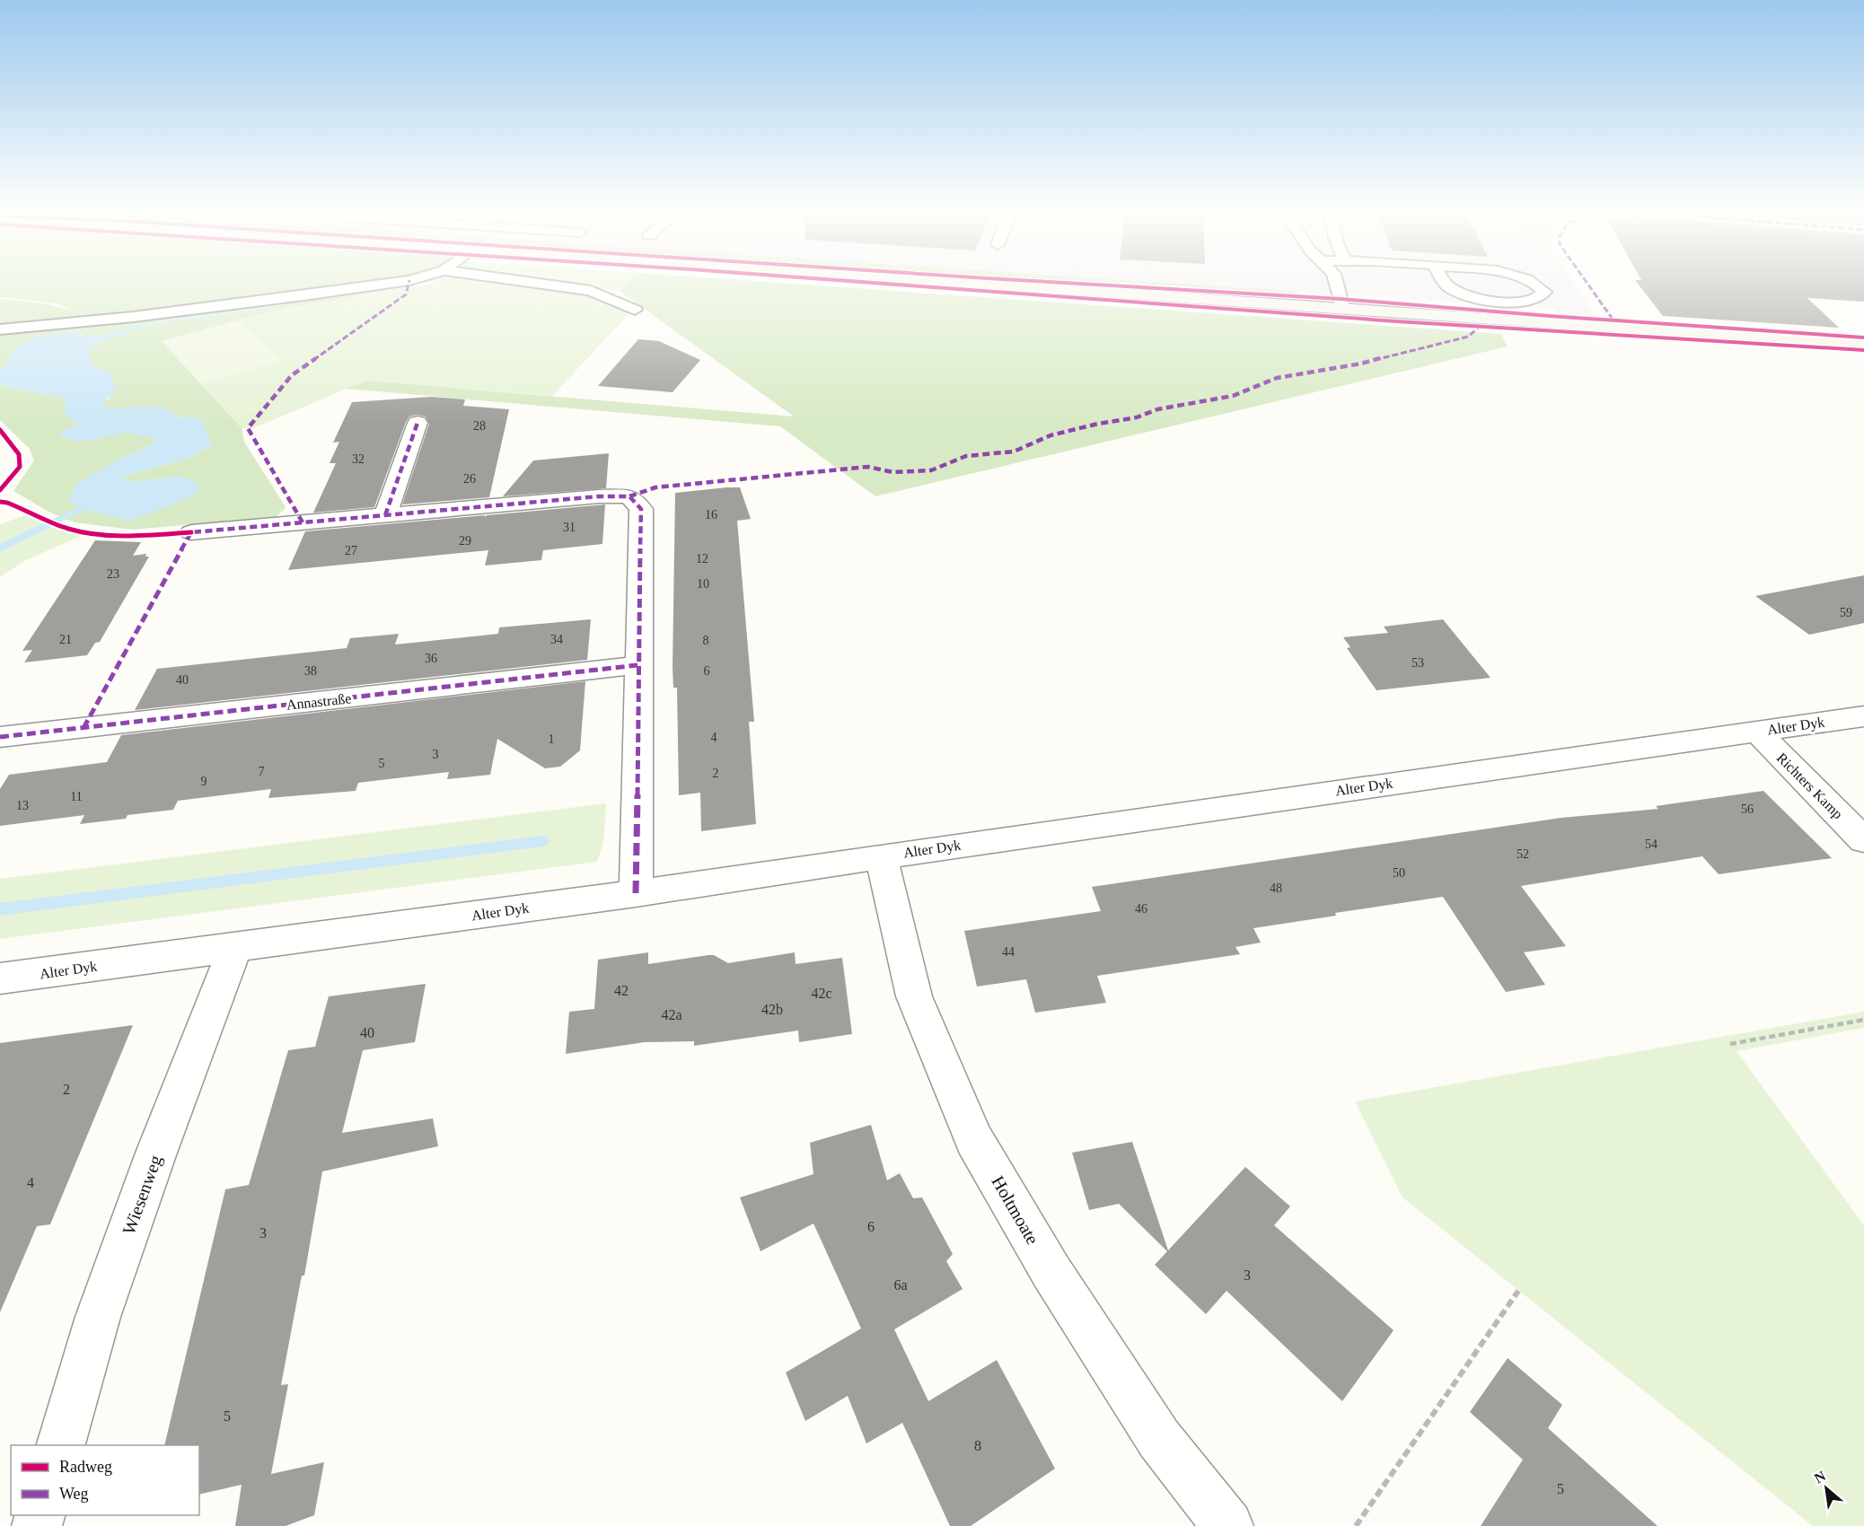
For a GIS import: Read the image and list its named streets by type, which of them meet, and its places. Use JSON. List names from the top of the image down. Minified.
{"streets":{"street":["Annastraße","Alter Dyk","Richters Kamp","Wiesenweg","Holtmoate"]},"crossings":[["Alter Dyk","Richters Kamp"],["Alter Dyk","Wiesenweg"],["Alter Dyk","Holtmoate"]],"house_numbers":["28","32","26","16","31","29","27","12","23","10","59","21","34","8","36","53","38","6","40","4","1","3","5","7","2","9","11","13","56","54","52","50","48","46","44","42","42c","42b","42a","40","2","4","6","3","3","6a","5","8","5"],"legend":["Radweg","Weg"],"north":"top left"}
